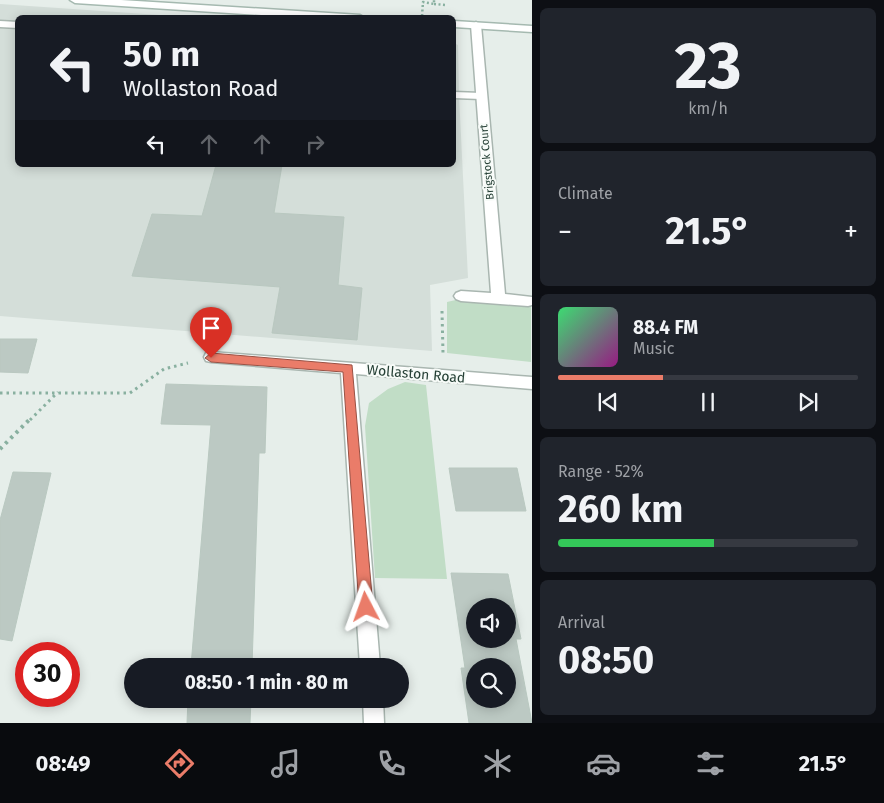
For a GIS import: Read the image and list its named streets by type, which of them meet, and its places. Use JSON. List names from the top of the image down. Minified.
{"streets":{"street":["Brigstock Court","Wollaston Road"]},"page":{"tile":[["23","km/h"],"Climate",["Range · 52%","260 km"],["Arrival","08:50"]],"turn":["50 m","Wollaston Road"],"heat":["−","21.5°","+"],"song":["88.4 FM","Music"],"limit":"30","trip":"08:50 · 1 min · 80 m","tabs":["08:49","21.5°"]}}
